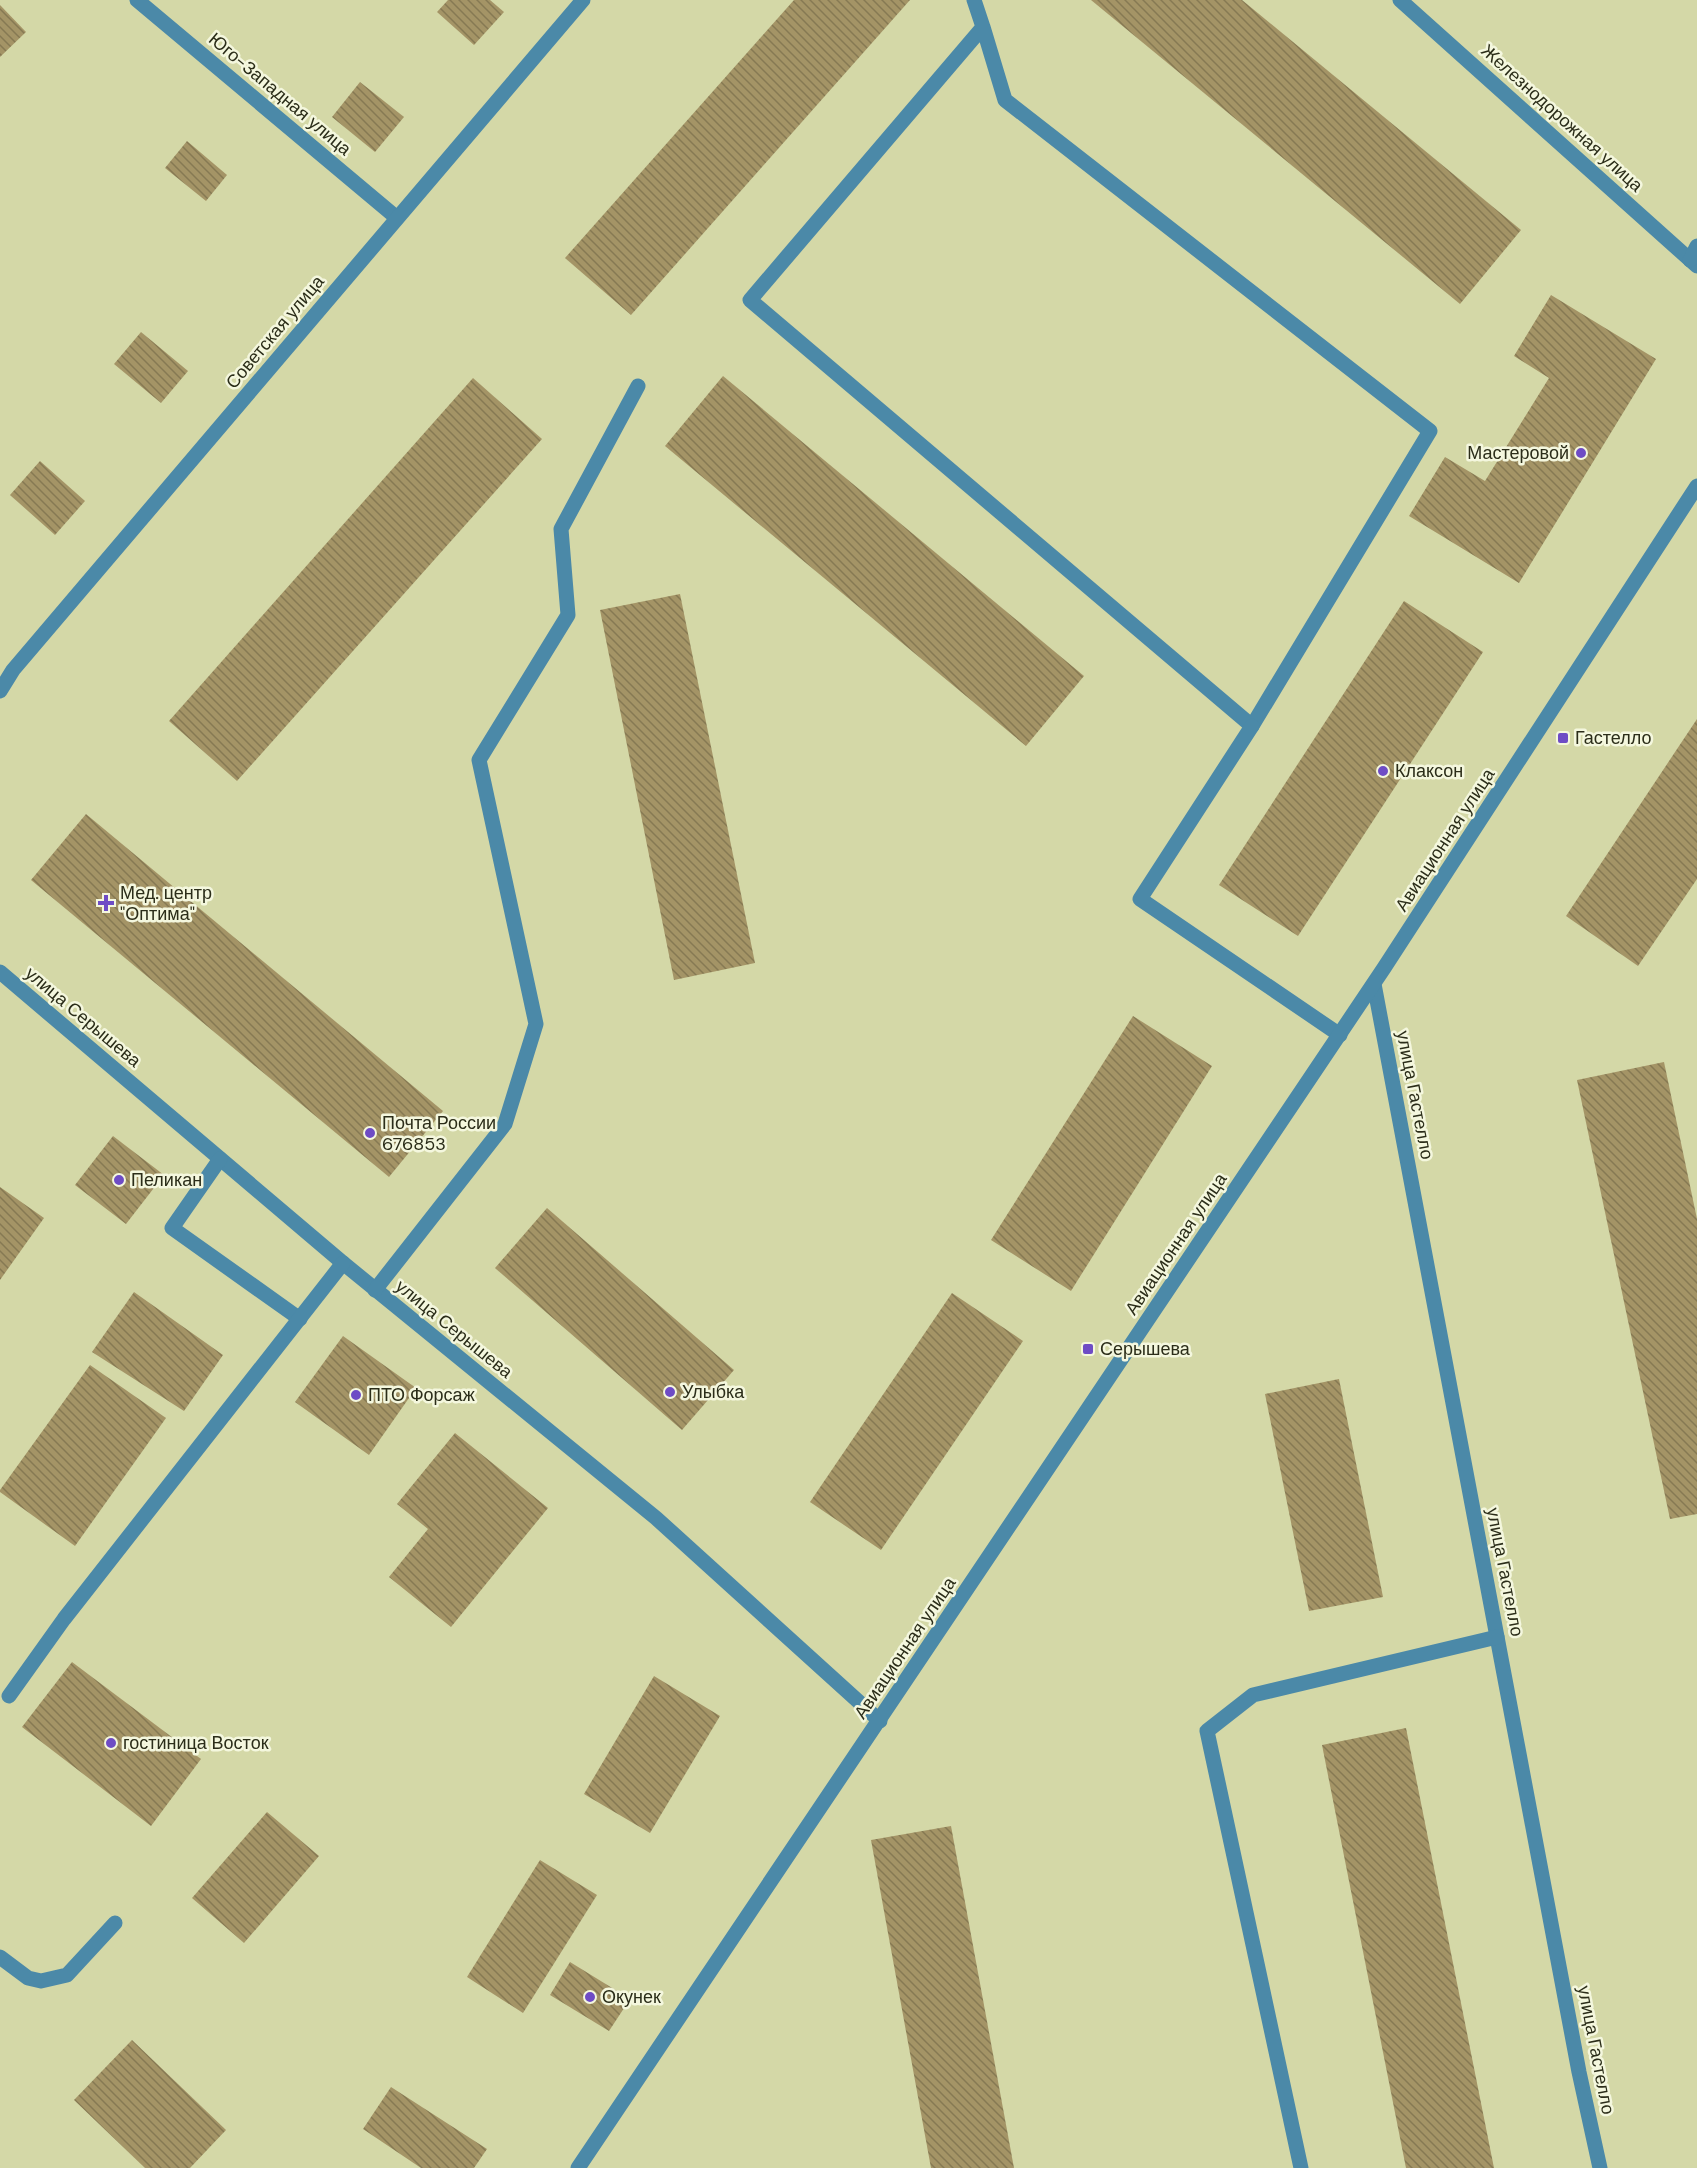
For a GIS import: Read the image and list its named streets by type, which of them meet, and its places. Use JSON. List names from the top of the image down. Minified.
{"streets":{"street":["Юго-Западная улица","Железнодорожная улица","Советская улица","Авиационная улица","улица Серышева","улица Гастелло"]},"crossings":[["Юго-Западная улица","Советская улица"],["Авиационная улица","улица Серышева"],["Авиационная улица","улица Гастелло"]],"places":{"other":["Мастеровой","Клаксон","Почта России 676853","Пеликан","Улыбка","ПТО Форсаж","гостиница Восток","Окунек"],"transit":["Гастелло","Серышева"],"health":["Мед. центр \"Оптима\""]}}
